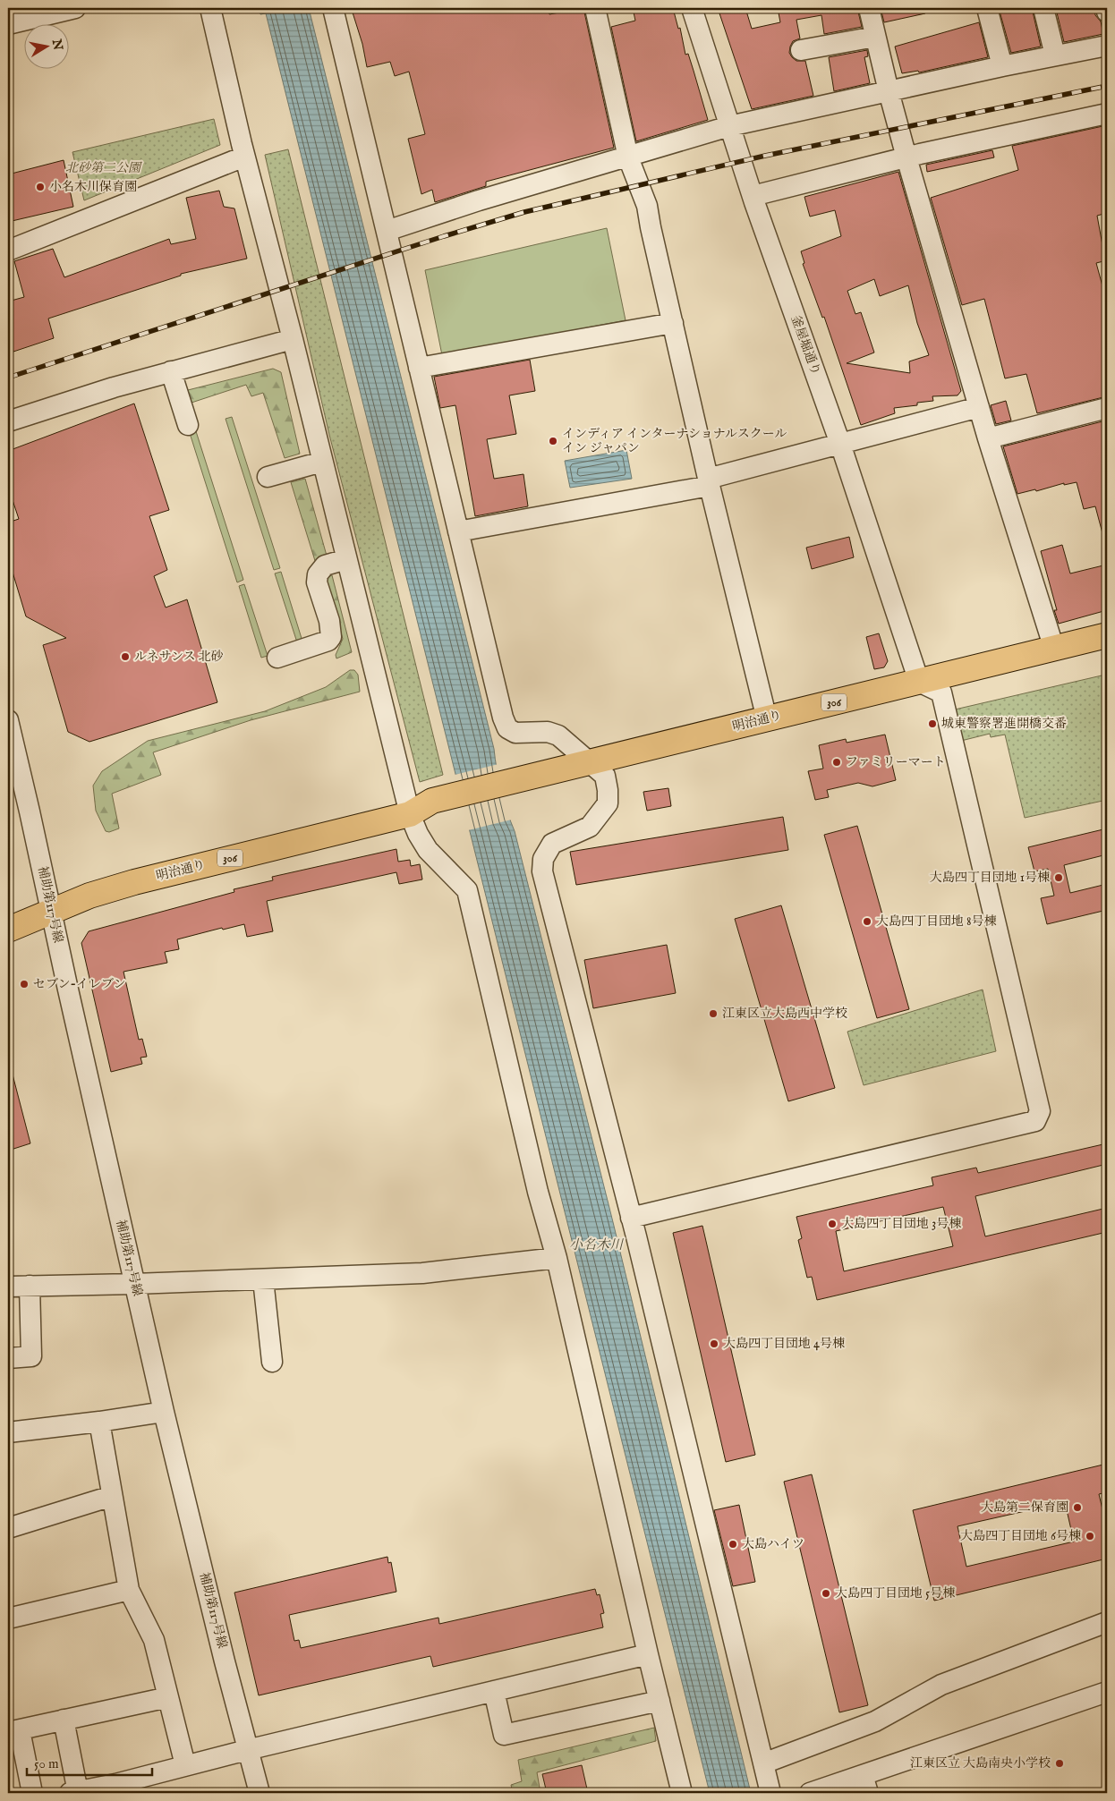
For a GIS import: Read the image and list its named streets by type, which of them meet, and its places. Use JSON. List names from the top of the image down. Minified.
{"streets":{"main road":["306","明治通り"],"street":["釜屋堀通り","補助第117号線"]},"crossings":[["釜屋堀通り","明治通り"],["明治通り","補助第117号線"]],"water":["小名木川"],"parks":["北砂第二公園"],"places":["小名木川保育園","インディア インターナショナルスクール イン ジャパン","ルネサンス 北砂","城東警察署進開橋交番","ファミリーマート","大島四丁目団地 1号棟","大島四丁目団地 8号棟","セブン-イレブン","江東区立大島西中学校","大島四丁目団地 3号棟","大島四丁目団地 4号棟","大島第二保育園","大島四丁目団地 6号棟","大島ハイツ","大島四丁目団地 5号棟","江東区立 大島南央小学校"],"scale_bar":"50 m","north":"right"}
